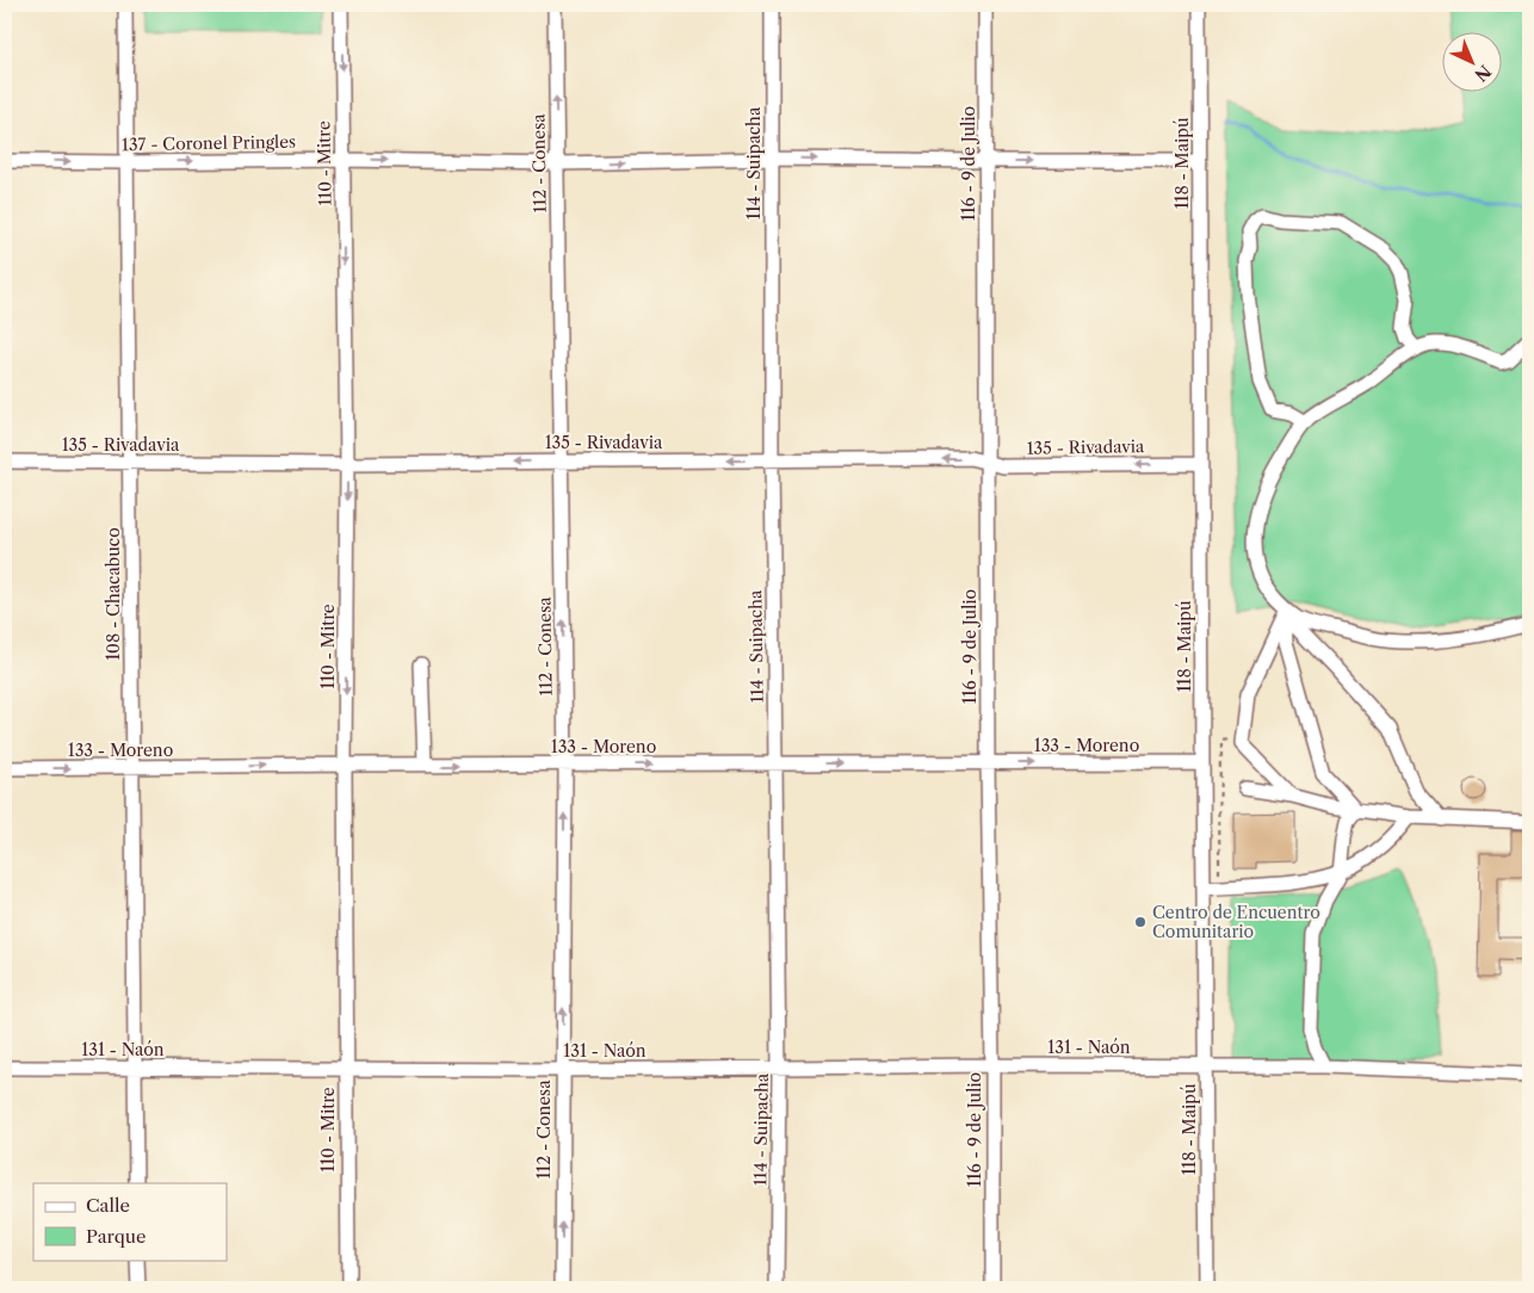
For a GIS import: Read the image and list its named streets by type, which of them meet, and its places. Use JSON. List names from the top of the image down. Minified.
{"streets":{"street":["137 - Coronel Pringles","110 - Mitre","112 - Conesa","114 - Suipacha","116 - 9 de Julio","118 - Maipú","135 - Rivadavia","108 - Chacabuco","133 - Moreno","131 - Naón"]},"crossings":[["137 - Coronel Pringles","110 - Mitre"],["137 - Coronel Pringles","112 - Conesa"],["137 - Coronel Pringles","114 - Suipacha"],["137 - Coronel Pringles","116 - 9 de Julio"],["137 - Coronel Pringles","118 - Maipú"],["137 - Coronel Pringles","108 - Chacabuco"],["110 - Mitre","135 - Rivadavia"],["110 - Mitre","133 - Moreno"],["110 - Mitre","131 - Naón"],["112 - Conesa","135 - Rivadavia"],["112 - Conesa","133 - Moreno"],["112 - Conesa","131 - Naón"],["114 - Suipacha","135 - Rivadavia"],["114 - Suipacha","133 - Moreno"],["114 - Suipacha","131 - Naón"],["116 - 9 de Julio","135 - Rivadavia"],["116 - 9 de Julio","133 - Moreno"],["116 - 9 de Julio","131 - Naón"],["118 - Maipú","135 - Rivadavia"],["118 - Maipú","133 - Moreno"],["118 - Maipú","131 - Naón"],["135 - Rivadavia","108 - Chacabuco"],["108 - Chacabuco","133 - Moreno"],["108 - Chacabuco","131 - Naón"]],"one_way":["137 - Coronel Pringles","110 - Mitre","112 - Conesa","135 - Rivadavia","133 - Moreno"],"places":["Centro de Encuentro Comunitario"],"legend":["Calle","Parque"],"north":"bottom right"}
